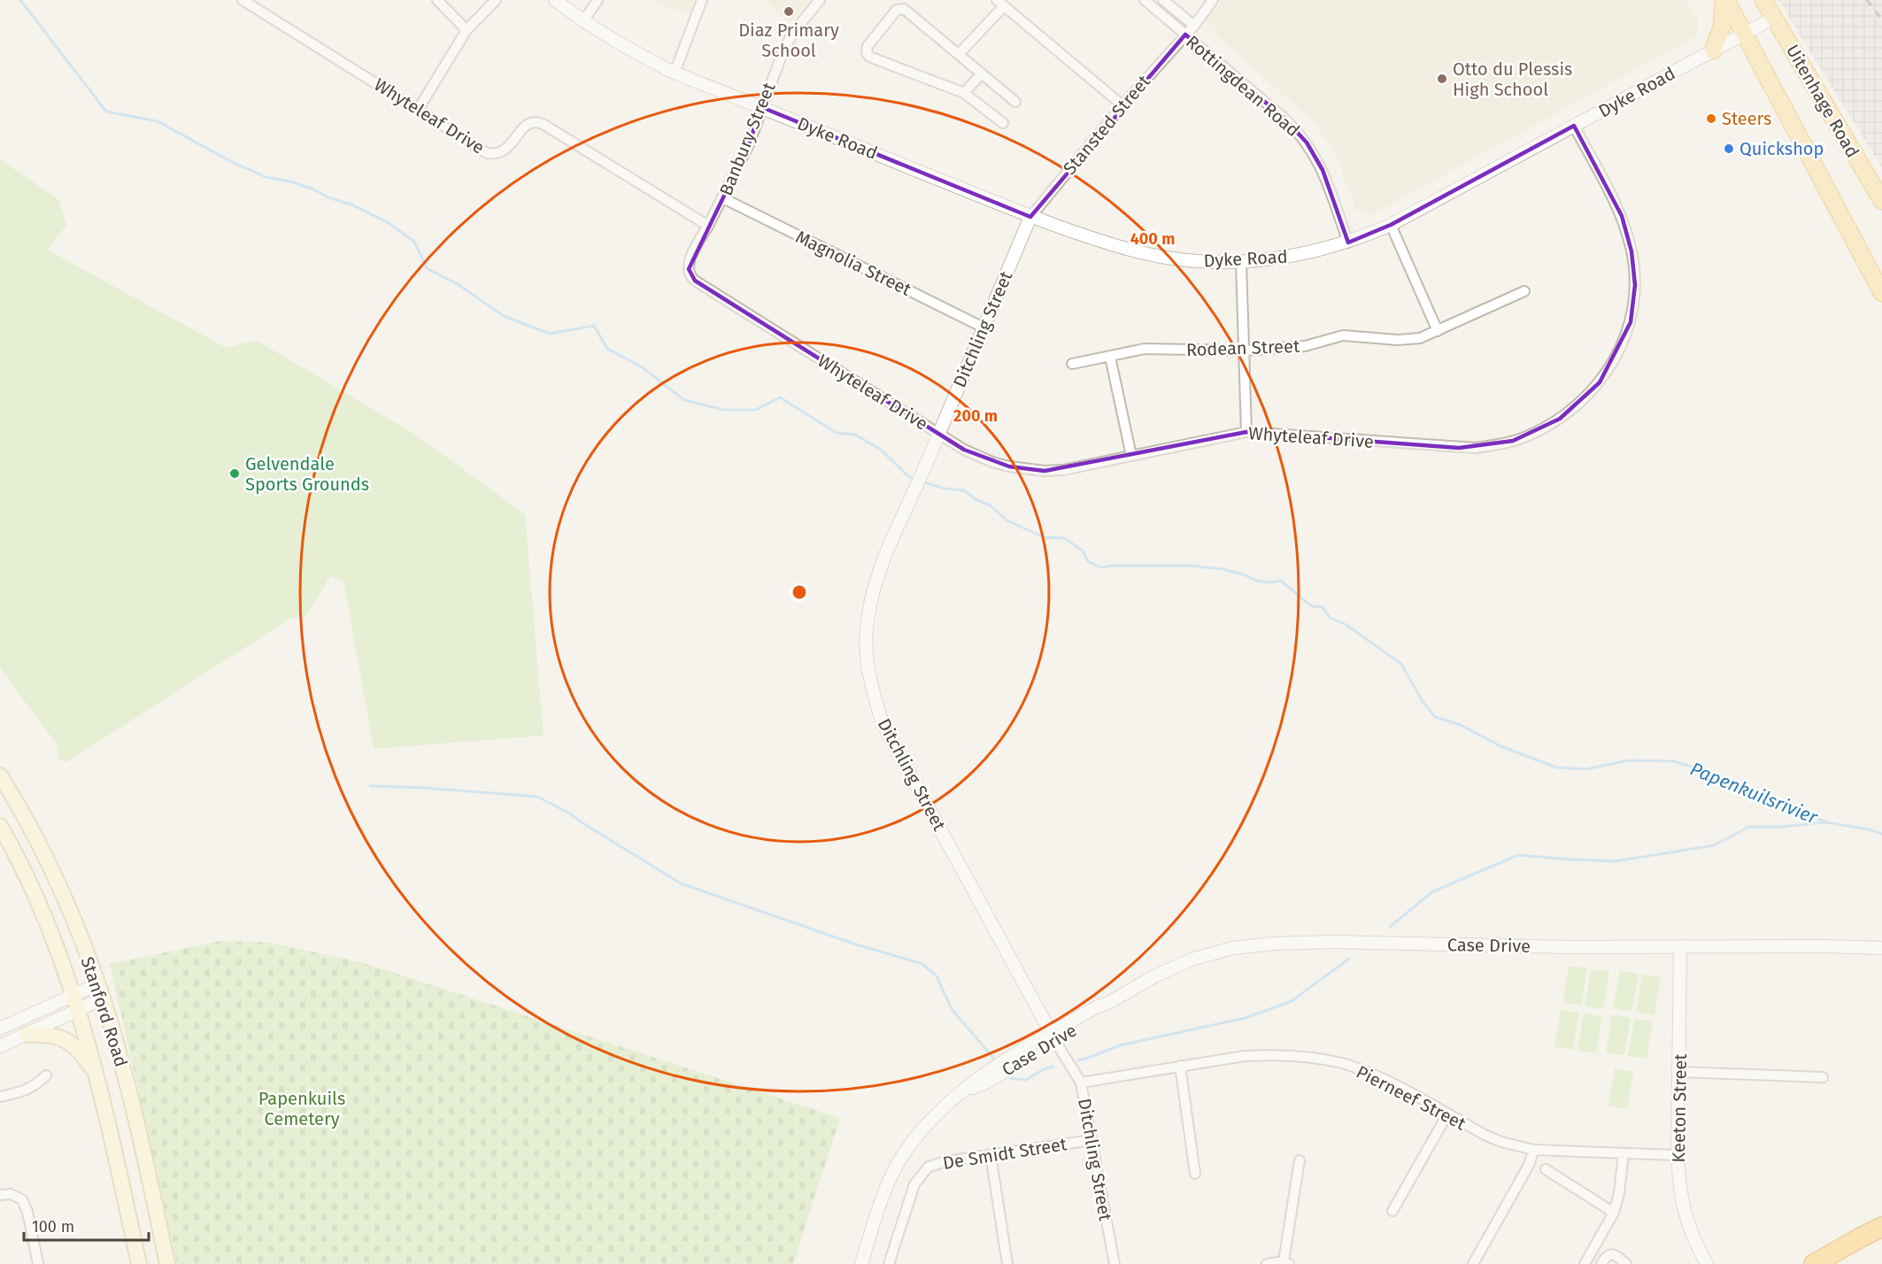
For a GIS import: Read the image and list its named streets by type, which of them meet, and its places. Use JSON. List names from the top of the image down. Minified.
{"streets":{"main road":["Uitenhage Road","Stanford Road"],"street":["Rottingdean Road","Dyke Road","Whyteleaf Drive","Stansted Street","Banbury Street","Magnolia Street","Ditchling Street","Rodean Street","Case Drive","Pierneef Street","Keeton Street","De Smidt Street"]},"crossings":[["Rottingdean Road","Dyke Road"],["Rottingdean Road","Stansted Street"],["Dyke Road","Uitenhage Road"],["Dyke Road","Whyteleaf Drive"],["Dyke Road","Stansted Street"],["Dyke Road","Banbury Street"],["Dyke Road","Ditchling Street"],["Whyteleaf Drive","Banbury Street"],["Whyteleaf Drive","Ditchling Street"],["Stansted Street","Ditchling Street"],["Banbury Street","Magnolia Street"],["Magnolia Street","Ditchling Street"],["Ditchling Street","Case Drive"],["Ditchling Street","Pierneef Street"],["Ditchling Street","De Smidt Street"],["Case Drive","Keeton Street"],["Pierneef Street","Keeton Street"]],"water":["Papenkuilsrivier"],"parks":["Papenkuils Cemetery"],"places":["Diaz Primary School","Otto du Plessis High School","Steers","Quickshop","Gelvendale Sports Grounds"],"scale_bar":"100 m","rings":["400 m","200 m"]}
